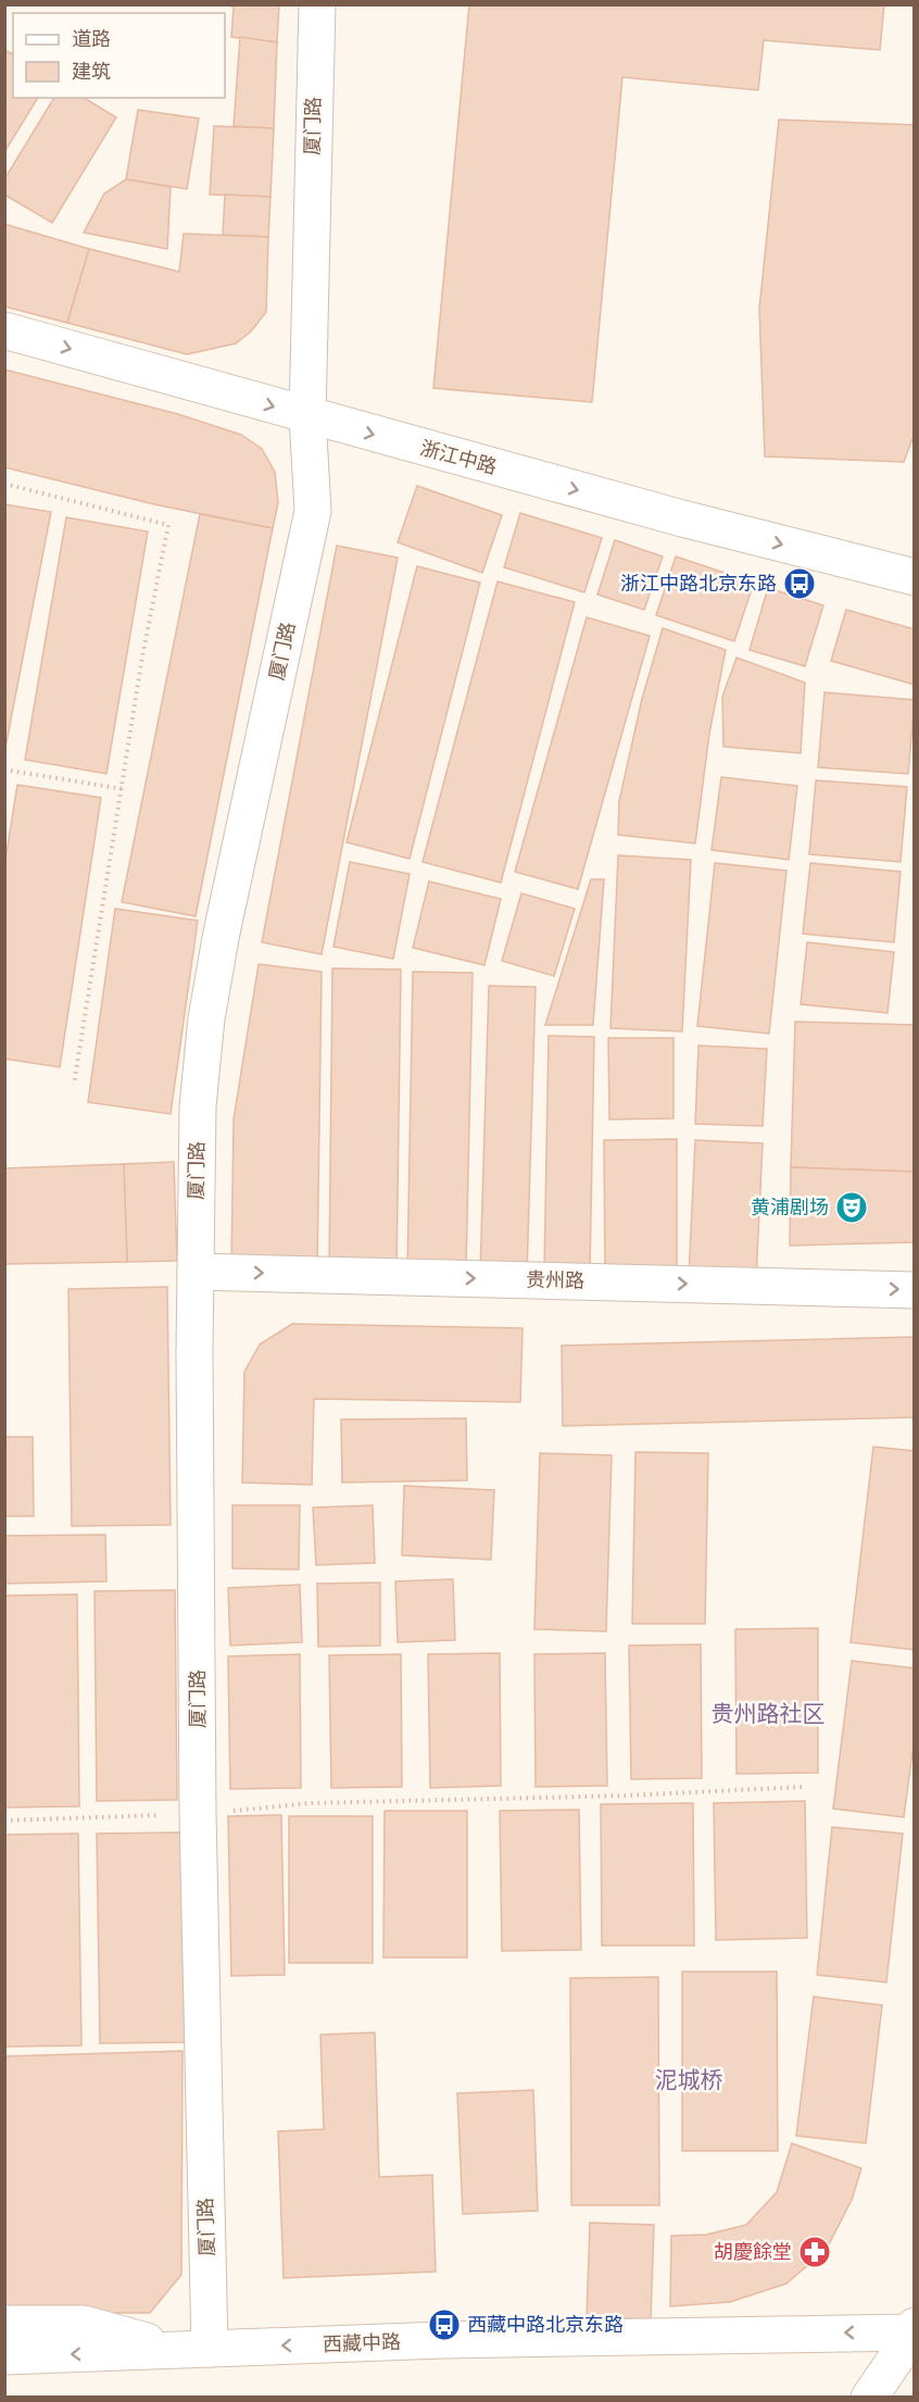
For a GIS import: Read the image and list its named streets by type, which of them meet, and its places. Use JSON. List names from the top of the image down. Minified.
{"streets":{"street":["厦门路","浙江中路","贵州路","西藏中路"]},"crossings":[["厦门路","浙江中路"],["厦门路","贵州路"],["厦门路","西藏中路"]],"one_way":["浙江中路","贵州路","西藏中路"],"districts":["贵州路社区","泥城桥"],"places":{"bus stop":["浙江中路北京东路","西藏中路北京东路"],"theatre":["黄浦剧场"],"pharmacy":["胡慶餘堂"]},"legend":["道路","建筑"]}
